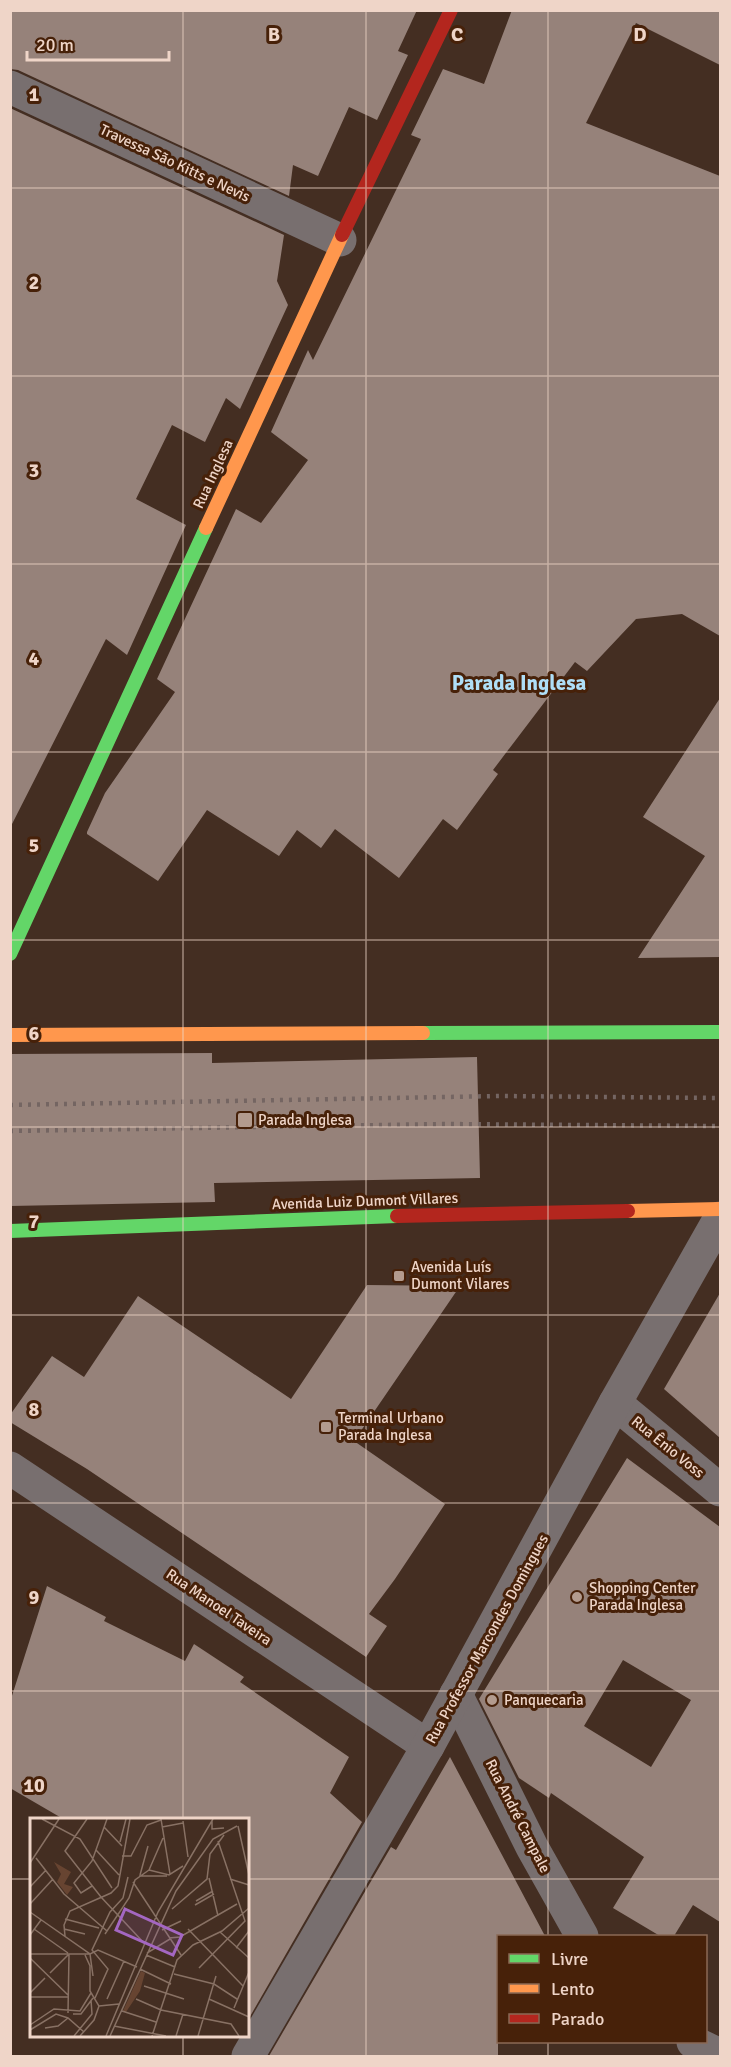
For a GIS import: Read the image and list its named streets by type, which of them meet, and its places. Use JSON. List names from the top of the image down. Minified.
{"streets":{"main road":["Rua Inglesa","Avenida Luiz Dumont Villares"],"street":["Travessa São Kitts e Nevis","Rua Ênio Voss","Rua Manoel Taveira","Rua Professor Marcondes Domingues","Rua André Campale"]},"crossings":[["Travessa São Kitts e Nevis","Rua Inglesa"],["Rua Ênio Voss","Rua Professor Marcondes Domingues"],["Rua Manoel Taveira","Rua Professor Marcondes Domingues"],["Rua Professor Marcondes Domingues","Rua André Campale"]],"districts":["Parada Inglesa"],"places":{"transit":["Parada Inglesa","Avenida Luís Dumont Vilares","Terminal Urbano Parada Inglesa"],"other":["Shopping Center Parada Inglesa","Panquecaria"]},"legend":["Livre","Lento","Parado"],"scale_bar":"20 m","grid":{"columns":["B","C","D"],"rows":["1","2","3","4","5","6","7","8","9","10"]}}
